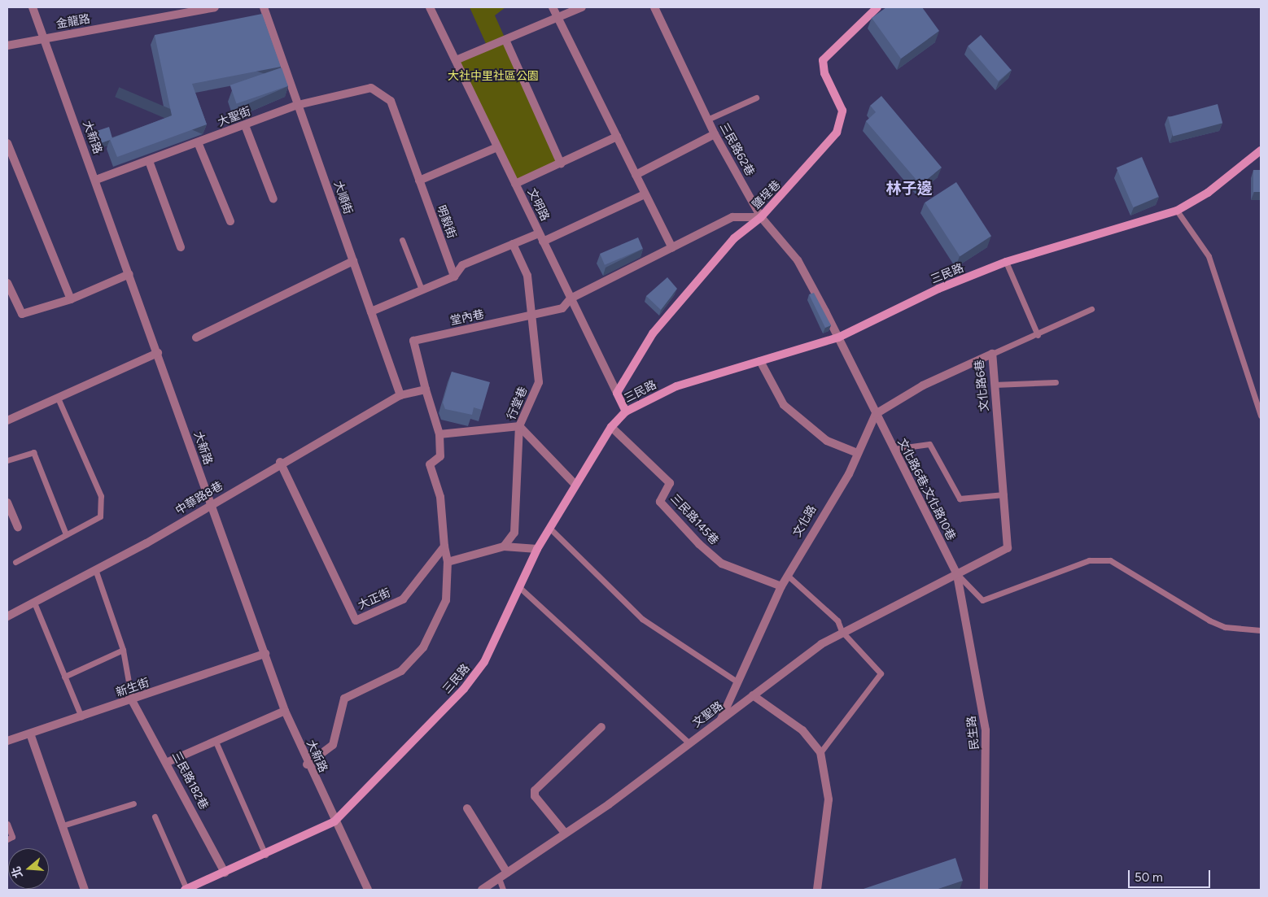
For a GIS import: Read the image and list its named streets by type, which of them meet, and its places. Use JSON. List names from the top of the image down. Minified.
{"streets":{"main road":["鹽埕巷","文明路","三民路"],"street":["金龍路","大聖街","大新路","三民路62巷","大順街","明毅街","堂內巷","文化路6巷","行堂巷","文化路6巷;文化路10巷","中華路8巷","三民路145巷","文化路","大正街","新生街","文聖路","民生路","三民路182巷"]},"crossings":[["金龍路","大新路"],["大聖街","大新路"],["大聖街","大順街"],["大聖街","明毅街"],["大新路","三民路"],["大新路","中華路8巷"],["大新路","新生街"],["三民路62巷","鹽埕巷"],["三民路62巷","三民路"],["三民路62巷","堂內巷"],["鹽埕巷","文明路"],["鹽埕巷","堂內巷"],["大順街","中華路8巷"],["文明路","三民路"],["文明路","堂內巷"],["三民路","三民路145巷"],["三民路","三民路182巷"],["堂內巷","行堂巷"],["堂內巷","中華路8巷"],["文化路6巷","文化路6巷;文化路10巷"],["文化路6巷","文化路"],["文化路6巷","文聖路"],["文化路6巷","民生路"],["文化路6巷;文化路10巷","文化路"],["文化路6巷;文化路10巷","文聖路"],["文化路6巷;文化路10巷","民生路"],["中華路8巷","大正街"],["三民路145巷","文化路"],["文化路","文聖路"],["新生街","三民路182巷"],["文聖路","民生路"]],"districts":["林子邊"],"parks":["大社中里社區公園"],"scale_bar":"50 m","north":"left"}
